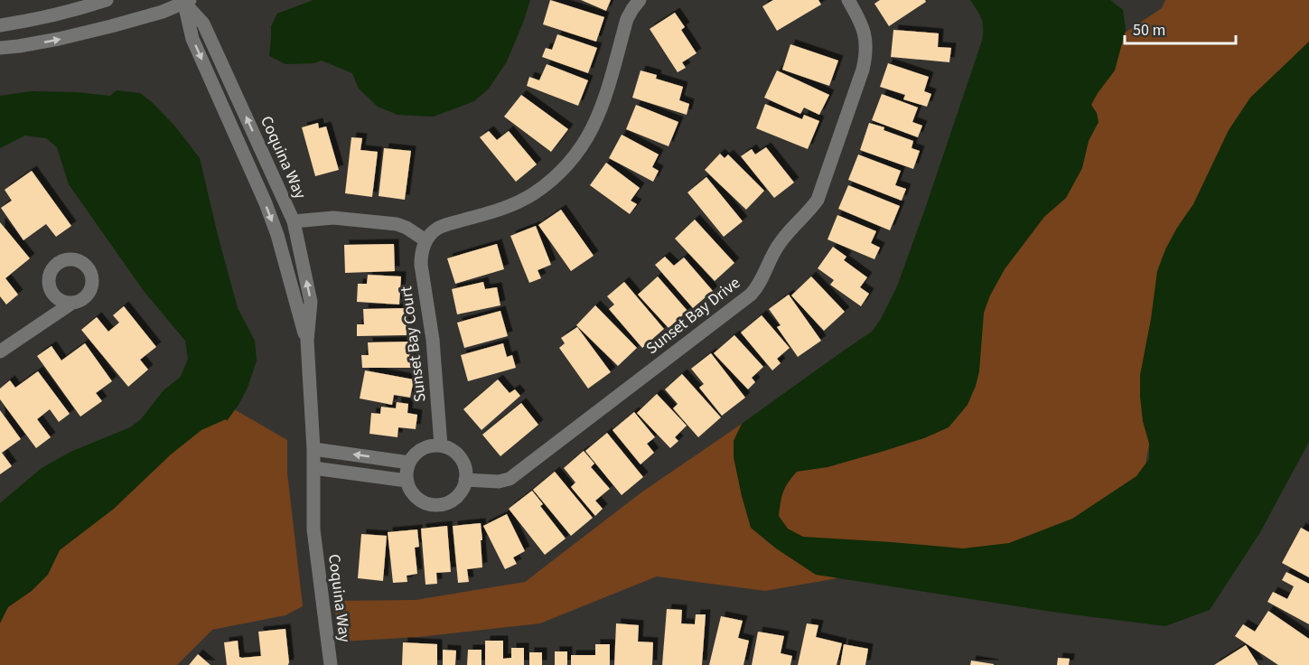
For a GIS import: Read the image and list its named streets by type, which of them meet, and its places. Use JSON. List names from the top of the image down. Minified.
{"streets":{"street":["Coquina Way","Sunset Bay Drive","Sunset Bay Court"]},"crossings":[["Sunset Bay Drive","Sunset Bay Court"]],"scale_bar":"50 m"}
